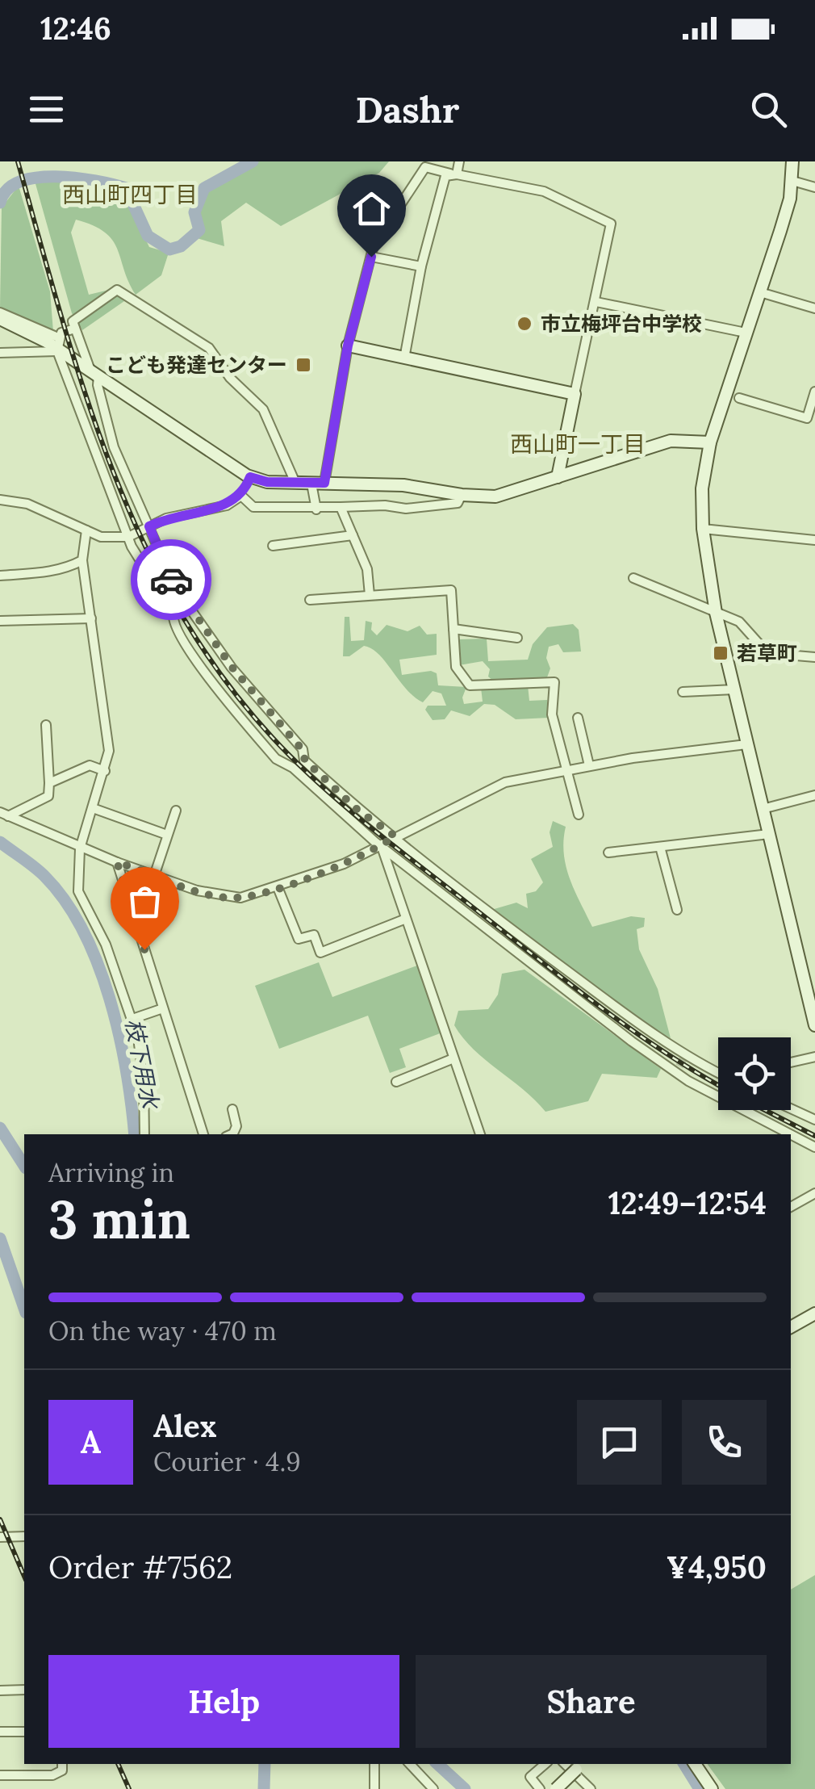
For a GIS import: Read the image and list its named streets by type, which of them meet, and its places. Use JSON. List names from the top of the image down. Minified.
{"districts":["西山町四丁目","西山町一丁目"],"water":["枝下用水"],"places":{"other":["市立梅坪台中学校"],"transit":["こども発達センター","若草町"]},"page":{"status":"12:46","header":"Dashr","heading":["3 min","Arriving in","12:49–12:54"],"panel":["Alex","Courier · 4.9","Order #7562","¥4,950"],"bar":"On the way · 470 m","round":"A","buttons":["Help","Share"]}}
